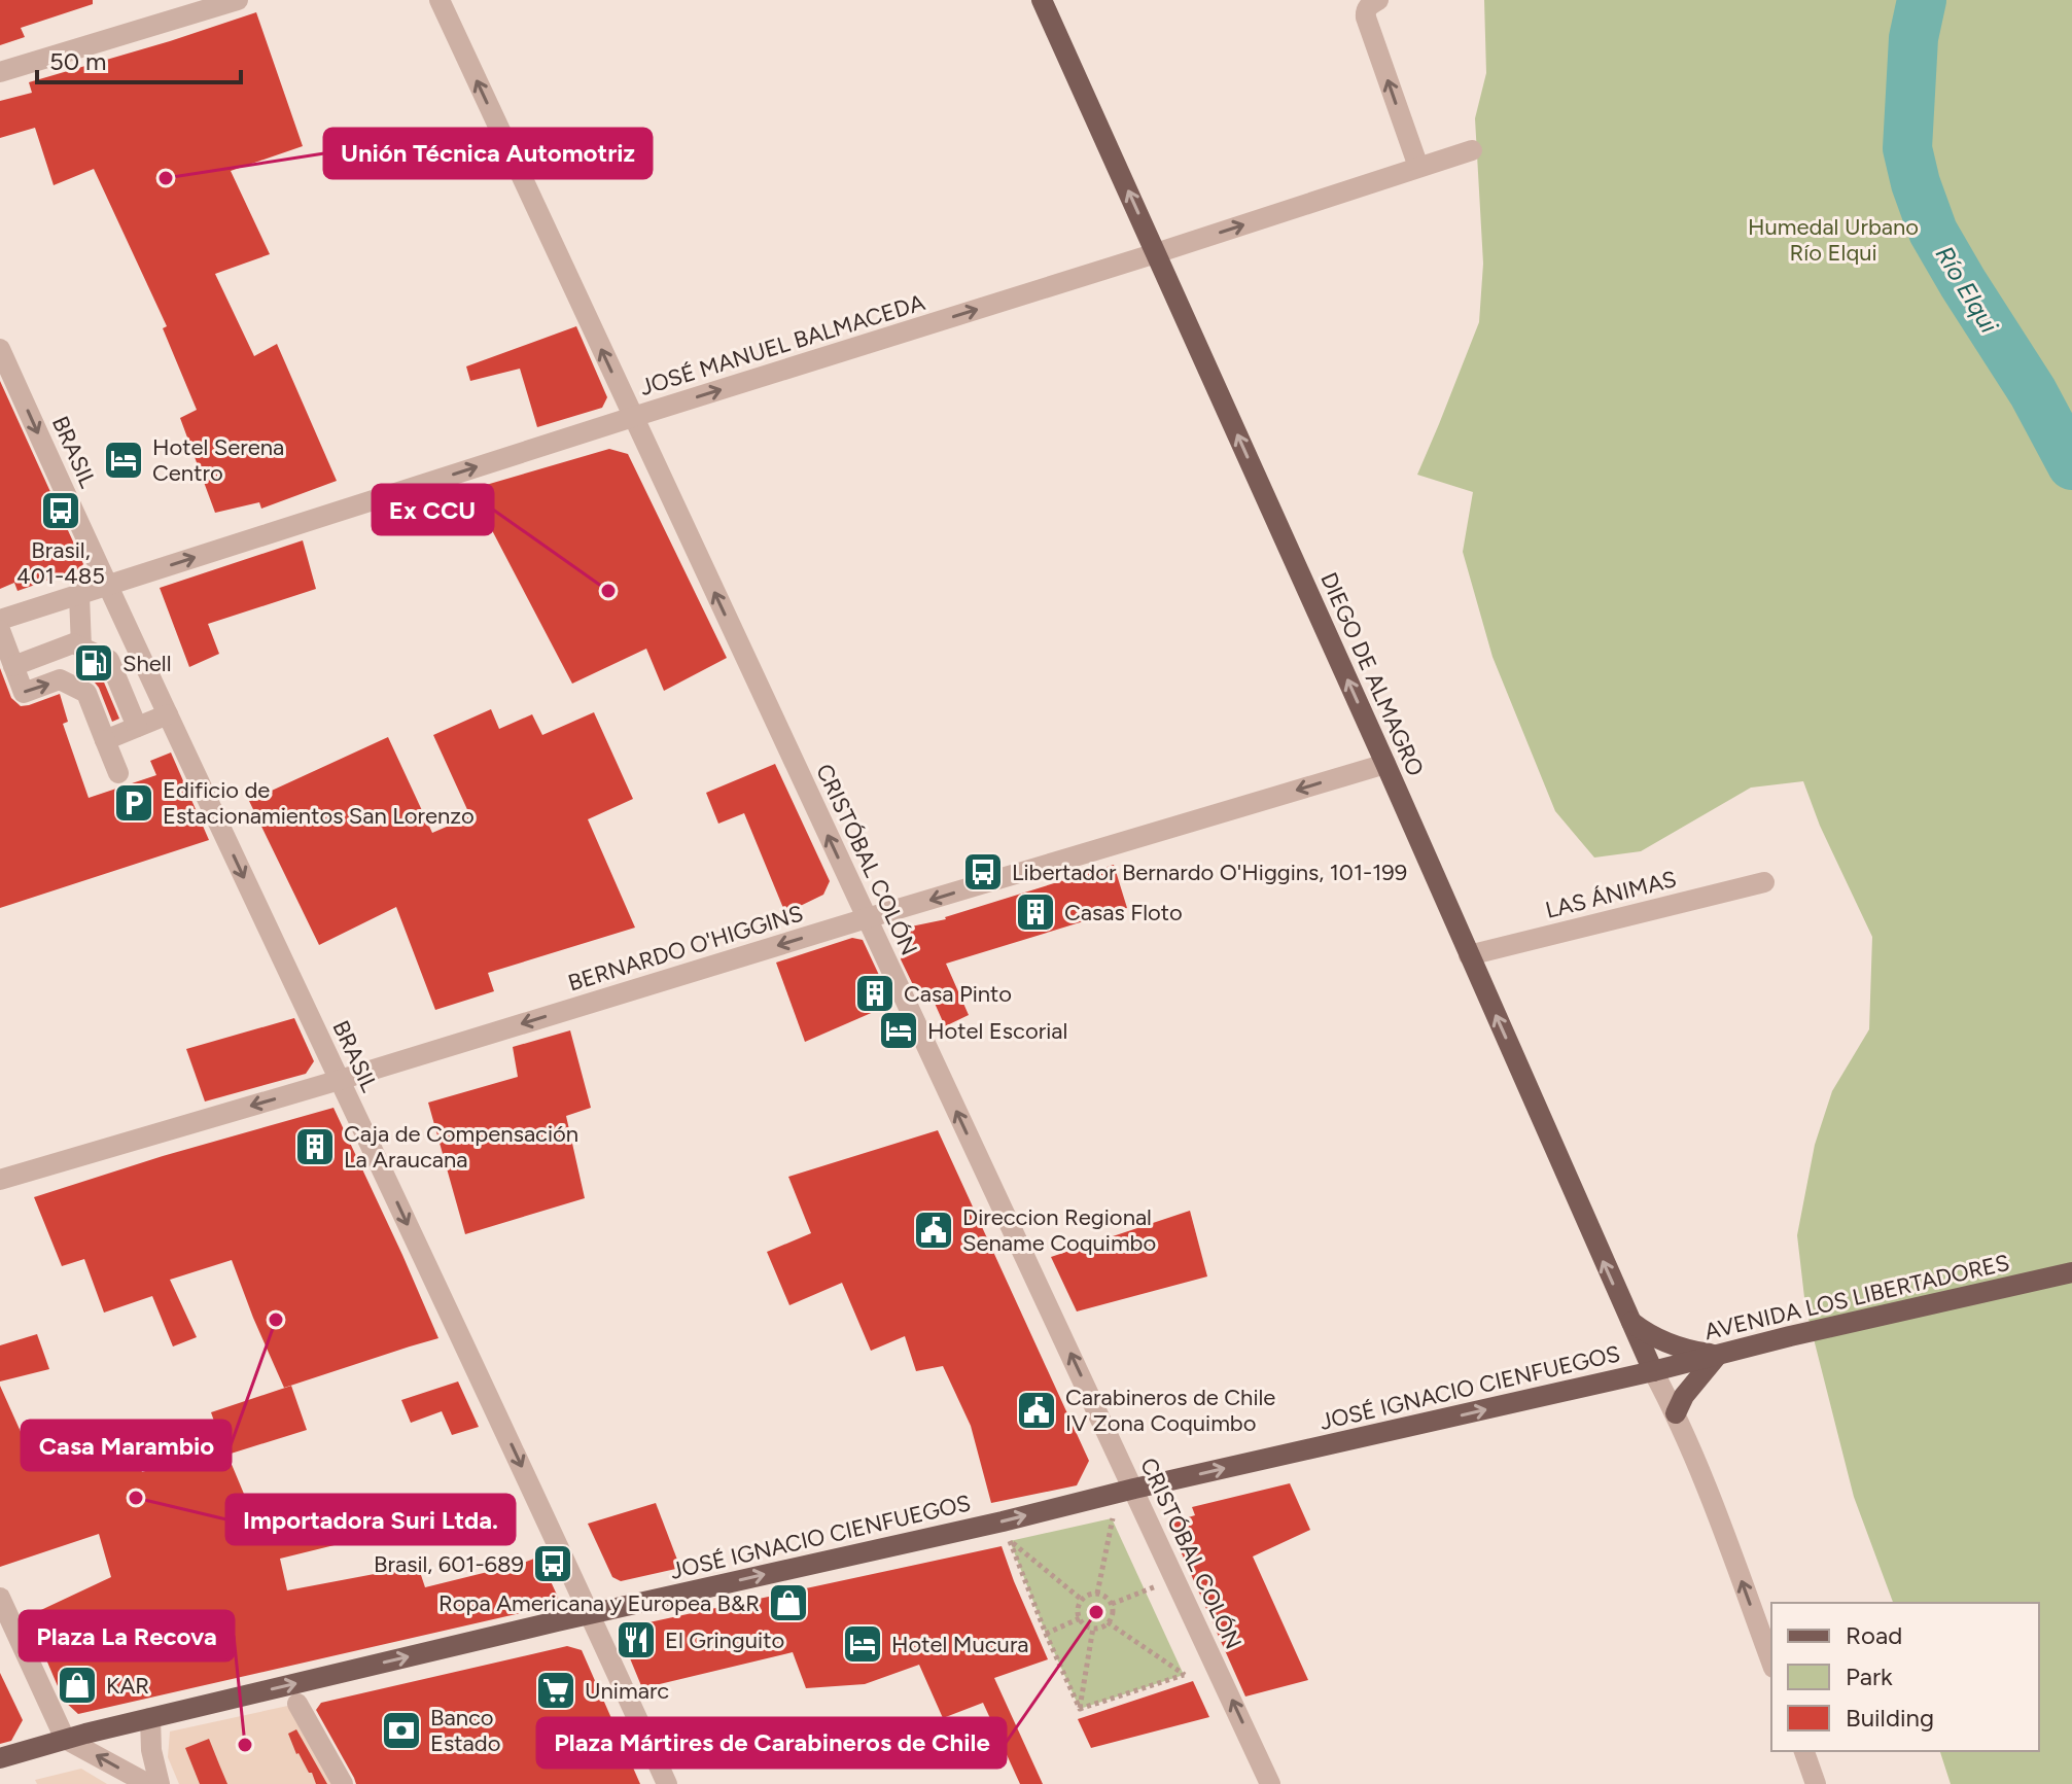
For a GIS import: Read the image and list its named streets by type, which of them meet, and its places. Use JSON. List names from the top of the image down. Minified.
{"streets":{"main road":["DIEGO DE ALMAGRO","AVENIDA LOS LIBERTADORES","JOSÉ IGNACIO CIENFUEGOS"],"street":["JOSÉ MANUEL BALMACEDA","BRASIL","CRISTÓBAL COLÓN","LAS ÁNIMAS","BERNARDO O'HIGGINS"]},"crossings":[["JOSÉ MANUEL BALMACEDA","BRASIL"],["JOSÉ MANUEL BALMACEDA","DIEGO DE ALMAGRO"],["JOSÉ MANUEL BALMACEDA","CRISTÓBAL COLÓN"],["BRASIL","BERNARDO O'HIGGINS"],["BRASIL","JOSÉ IGNACIO CIENFUEGOS"],["DIEGO DE ALMAGRO","LAS ÁNIMAS"],["DIEGO DE ALMAGRO","BERNARDO O'HIGGINS"],["DIEGO DE ALMAGRO","AVENIDA LOS LIBERTADORES"],["DIEGO DE ALMAGRO","JOSÉ IGNACIO CIENFUEGOS"],["CRISTÓBAL COLÓN","BERNARDO O'HIGGINS"],["CRISTÓBAL COLÓN","JOSÉ IGNACIO CIENFUEGOS"],["AVENIDA LOS LIBERTADORES","JOSÉ IGNACIO CIENFUEGOS"]],"one_way":["JOSÉ MANUEL BALMACEDA","BRASIL","DIEGO DE ALMAGRO","CRISTÓBAL COLÓN","BERNARDO O'HIGGINS","JOSÉ IGNACIO CIENFUEGOS"],"water":["Río Elqui"],"parks":["Humedal Urbano Río Elqui"],"places":{"other":["Unión Técnica Automotriz","Ex CCU","Casa Marambio","Importadora Suri Ltda.","Plaza Mártires de Carabineros de Chile","Plaza La Recova"],"hotel":["Hotel Serena Centro","Hotel Escorial","Hotel Mucura"],"bus stop":["Brasil, 401-485","Libertador Bernardo O'Higgins, 101-199","Brasil, 601-689"],"fuel station":["Shell"],"parking":["Edificio de Estacionamientos San Lorenzo"],"building":["Casas Floto","Casa Pinto","Caja de Compensación La Araucana"],"public building":["Direccion Regional Sename Coquimbo","Carabineros de Chile IV Zona Coquimbo"],"shop":["Ropa Americana y Europea B&R","KAR"],"restaurant":["El Gringuito"],"supermarket":["Unimarc"],"bank":["Banco Estado"]},"legend":["Road","Park","Building"],"scale_bar":"50 m"}
